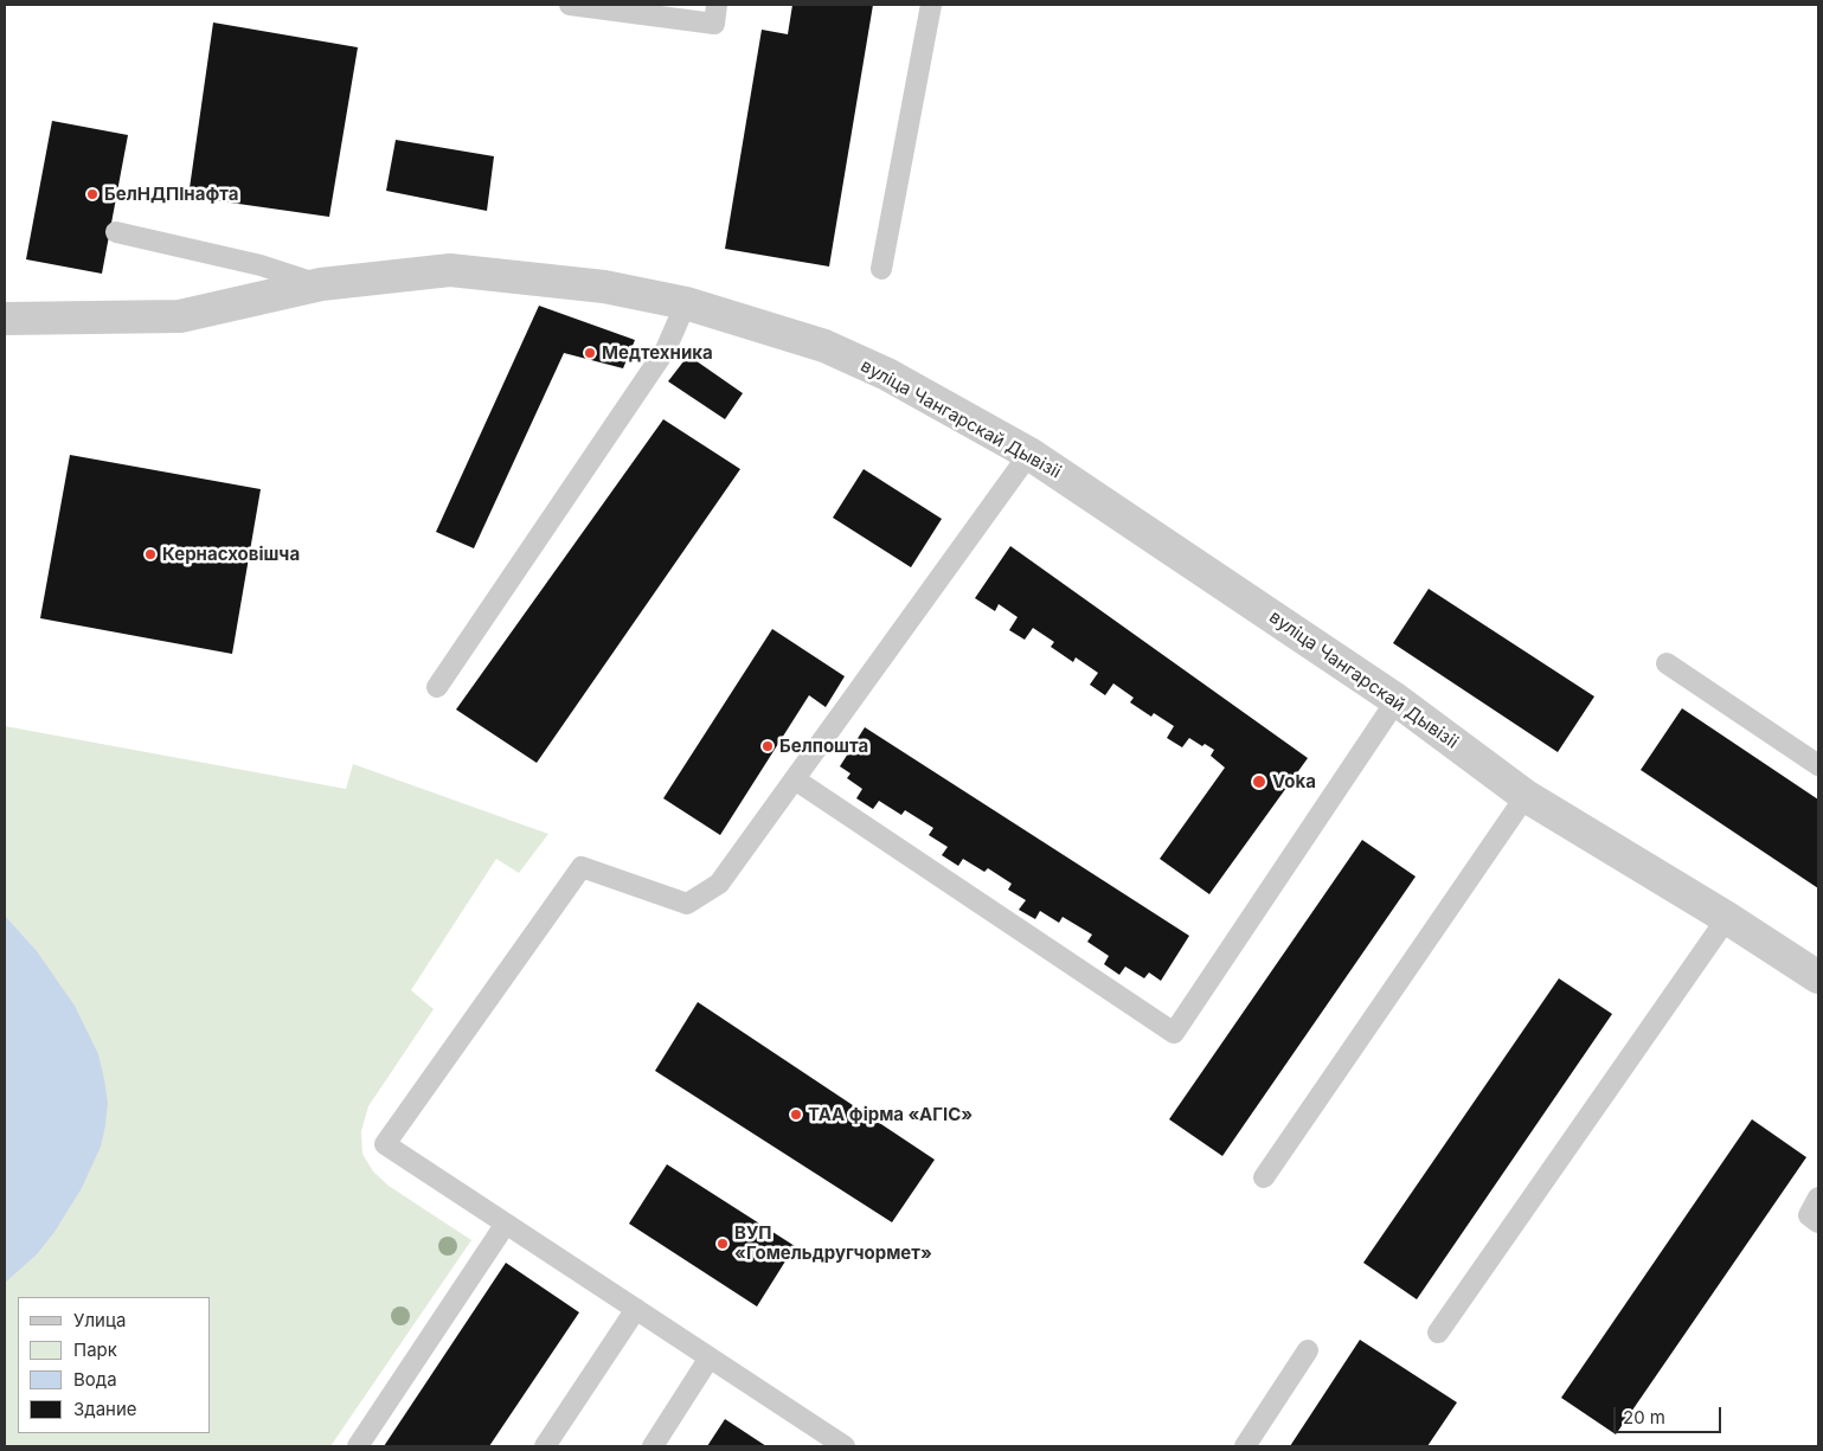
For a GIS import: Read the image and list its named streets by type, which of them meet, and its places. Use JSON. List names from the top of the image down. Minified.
{"streets":{"street":["вуліца Чангарскай Дывізіі"]},"places":["БелНДПІнафта","Медтехника","Кернасховішча","Белпошта","Voka","ТАА фірма «АГІС»","ВУП «Гомельдругчормет»"],"legend":["Улица","Парк","Вода","Здание"],"scale_bar":"20 m"}
